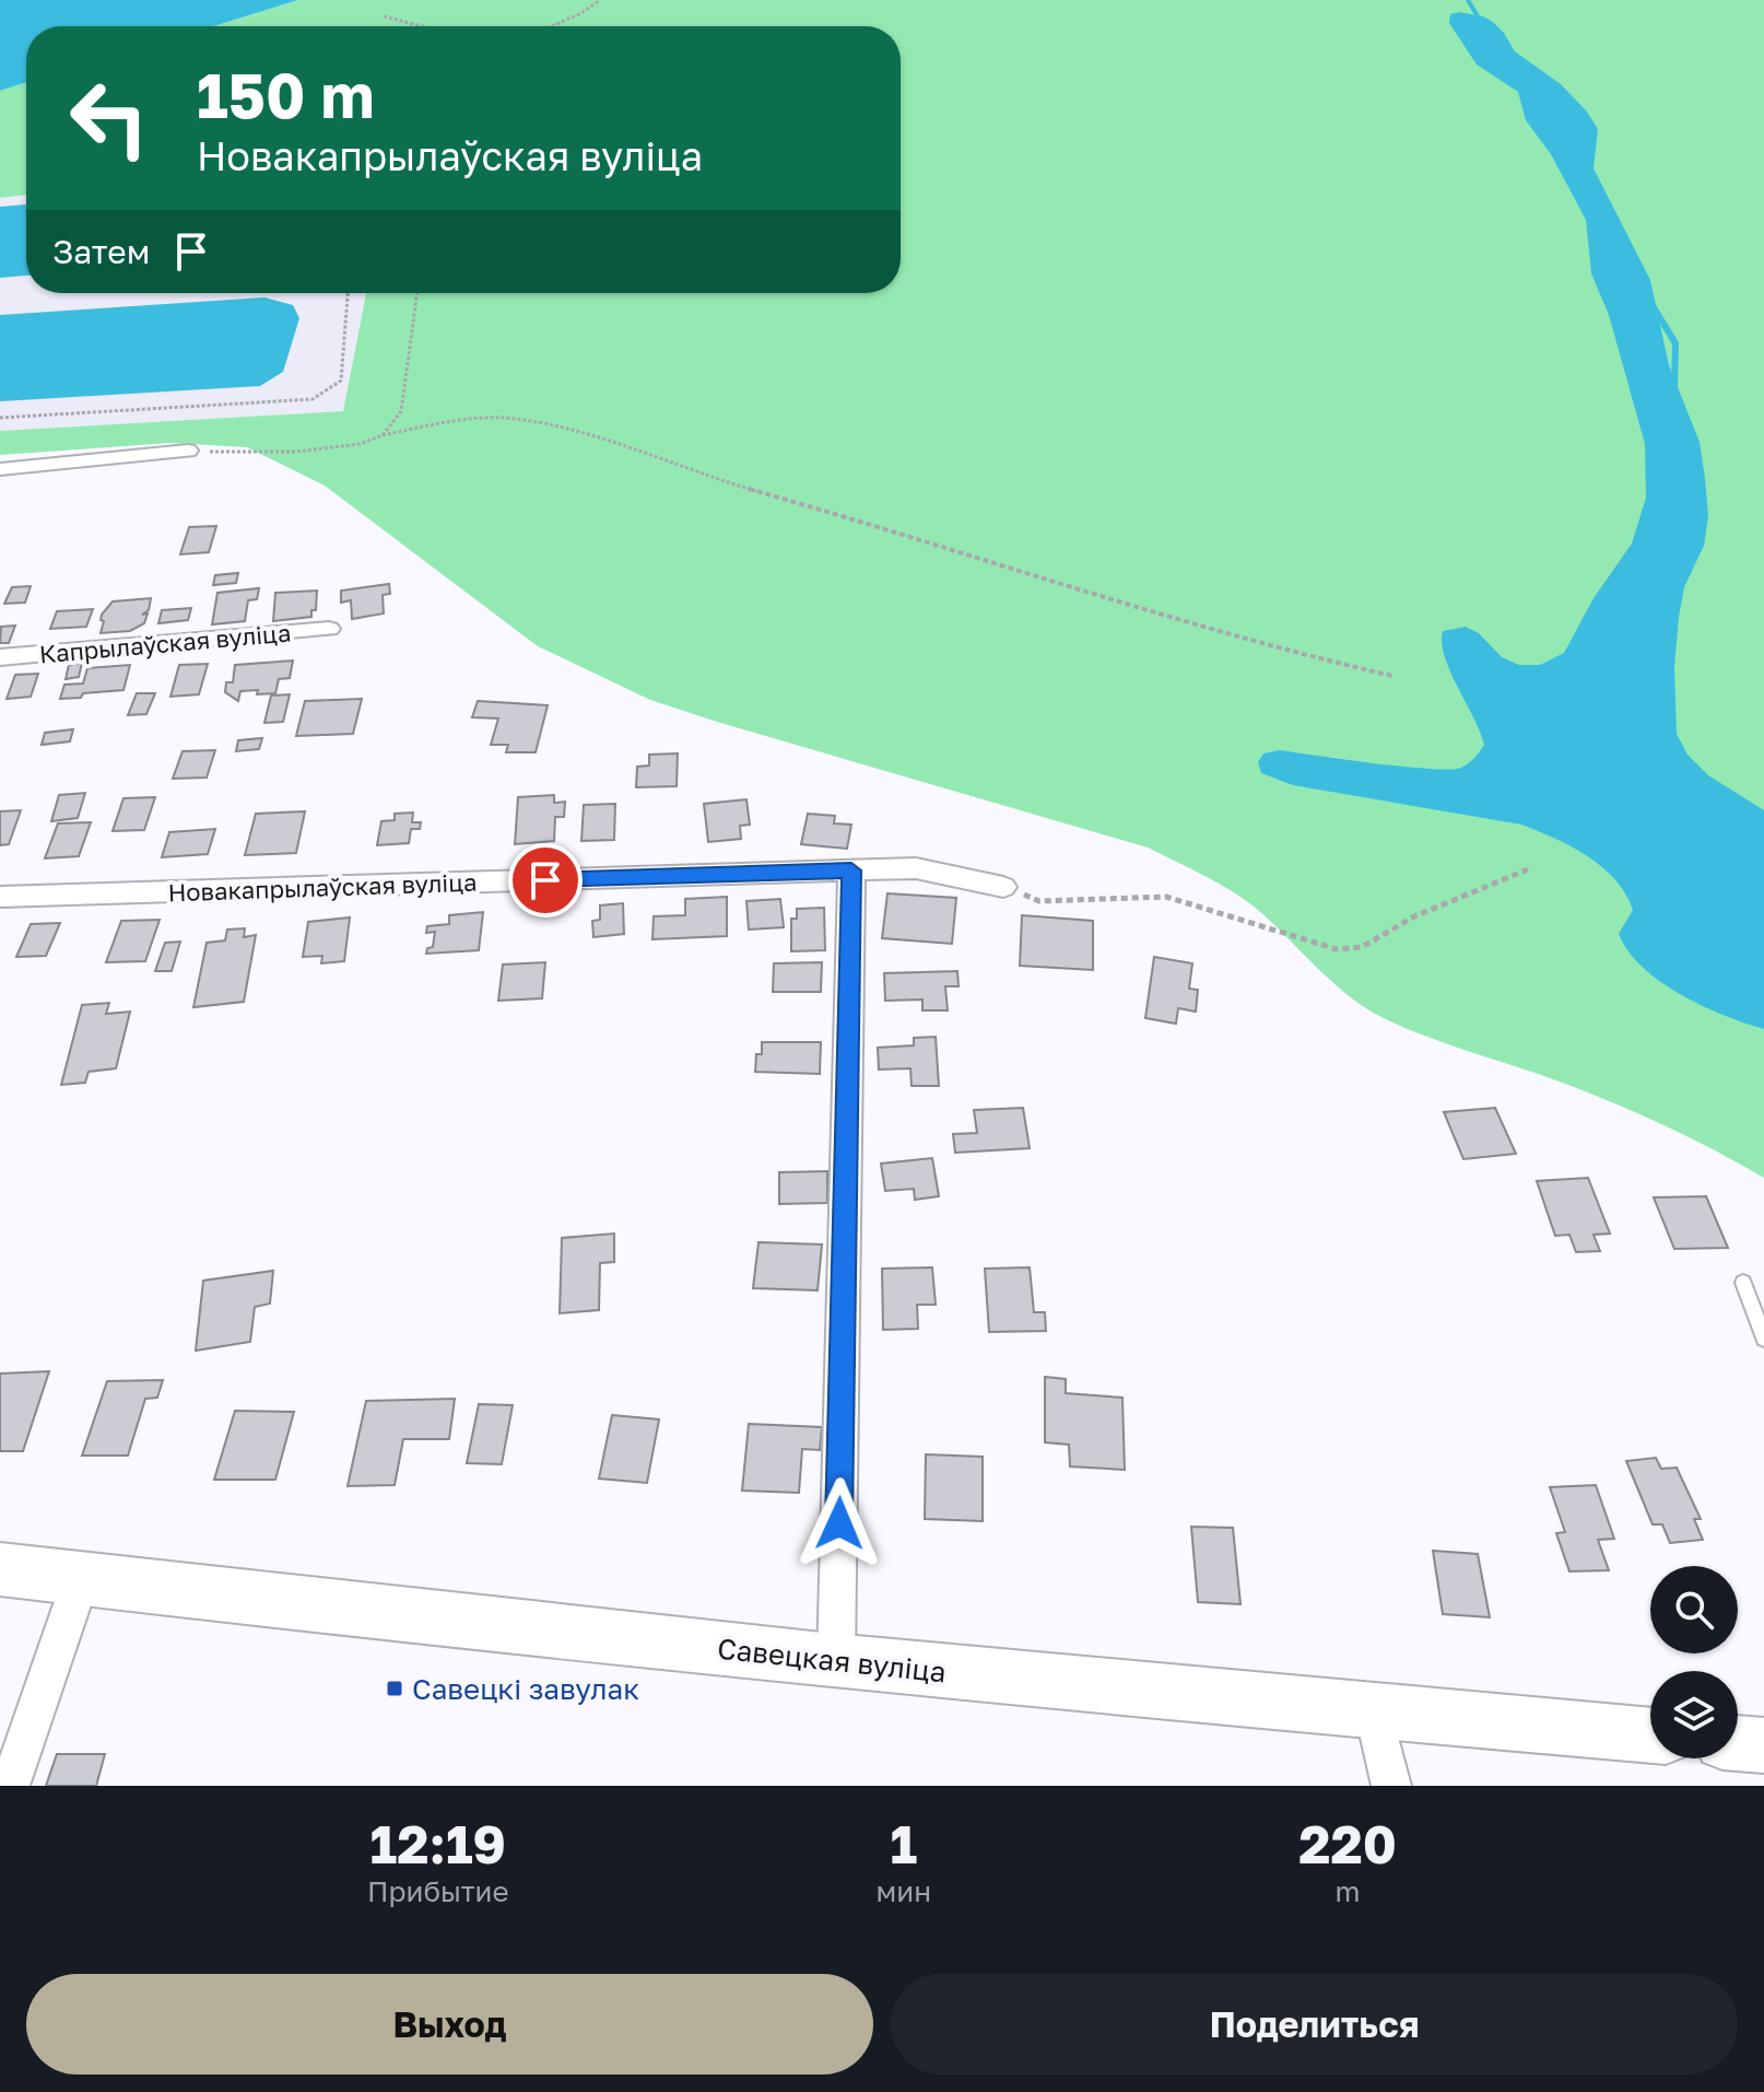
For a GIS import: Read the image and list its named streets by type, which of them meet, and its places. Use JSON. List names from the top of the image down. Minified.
{"streets":{"main road":["Савецкая вуліца"],"street":["Капрылаўская вуліца","Новакапрылаўская вуліца"]},"places":{"transit":["Савецкі завулак"]},"page":{"turn":["150 m","Новакапрылаўская вуліца"],"then":"Затем","eta":["12:19","Прибытие","1","мин","220","m"],"buttons":["Выход","Поделиться"]}}
